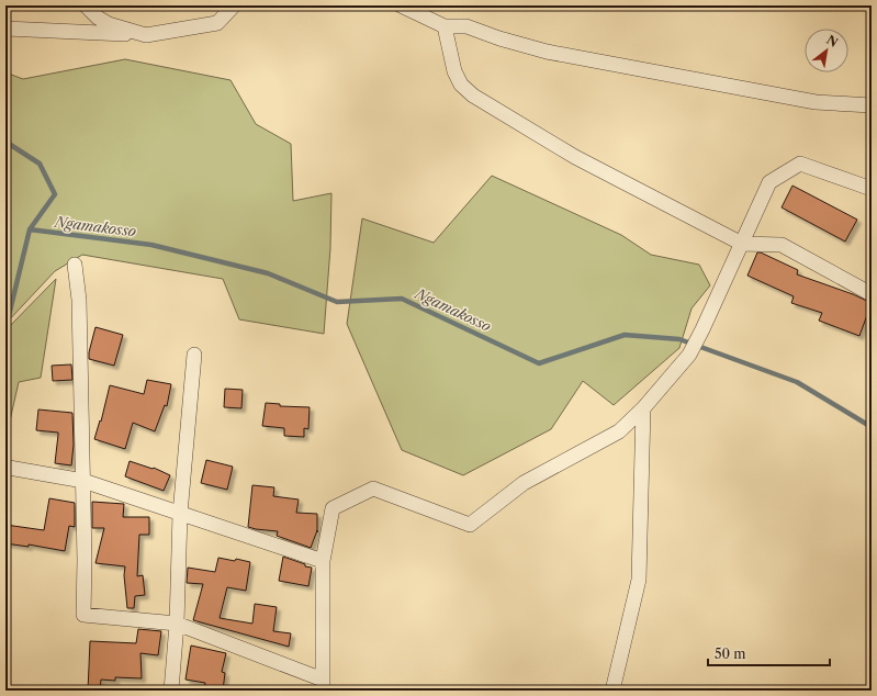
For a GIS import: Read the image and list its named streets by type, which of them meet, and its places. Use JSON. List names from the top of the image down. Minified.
{"water":["Ngamakosso"],"scale_bar":"50 m","north":"top right"}
